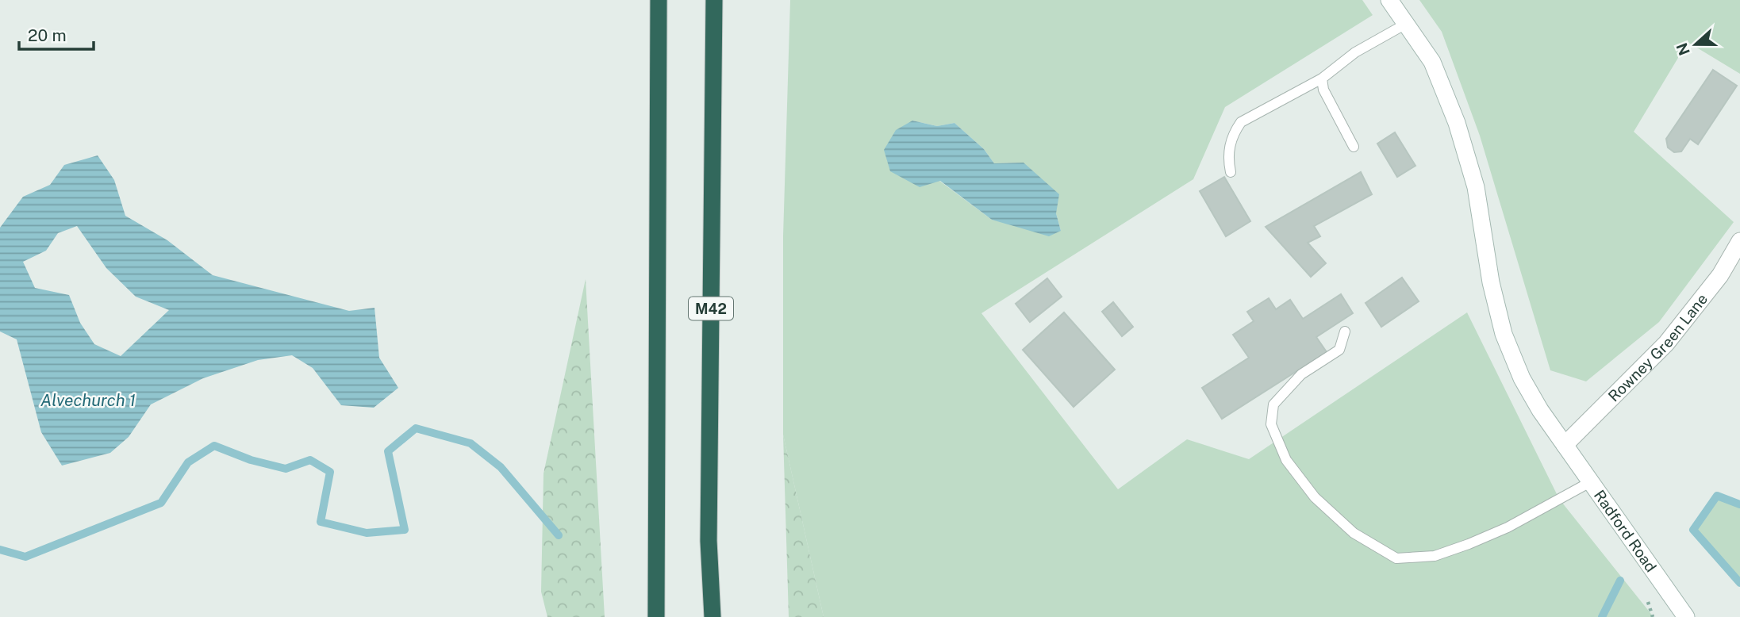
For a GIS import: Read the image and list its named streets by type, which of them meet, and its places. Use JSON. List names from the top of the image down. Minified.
{"streets":{"highway":["M42"],"street":["Rowney Green Lane","Radford Road"]},"crossings":[["Rowney Green Lane","Radford Road"]],"water":["Alvechurch 1"],"scale_bar":"20 m","north":"left"}
